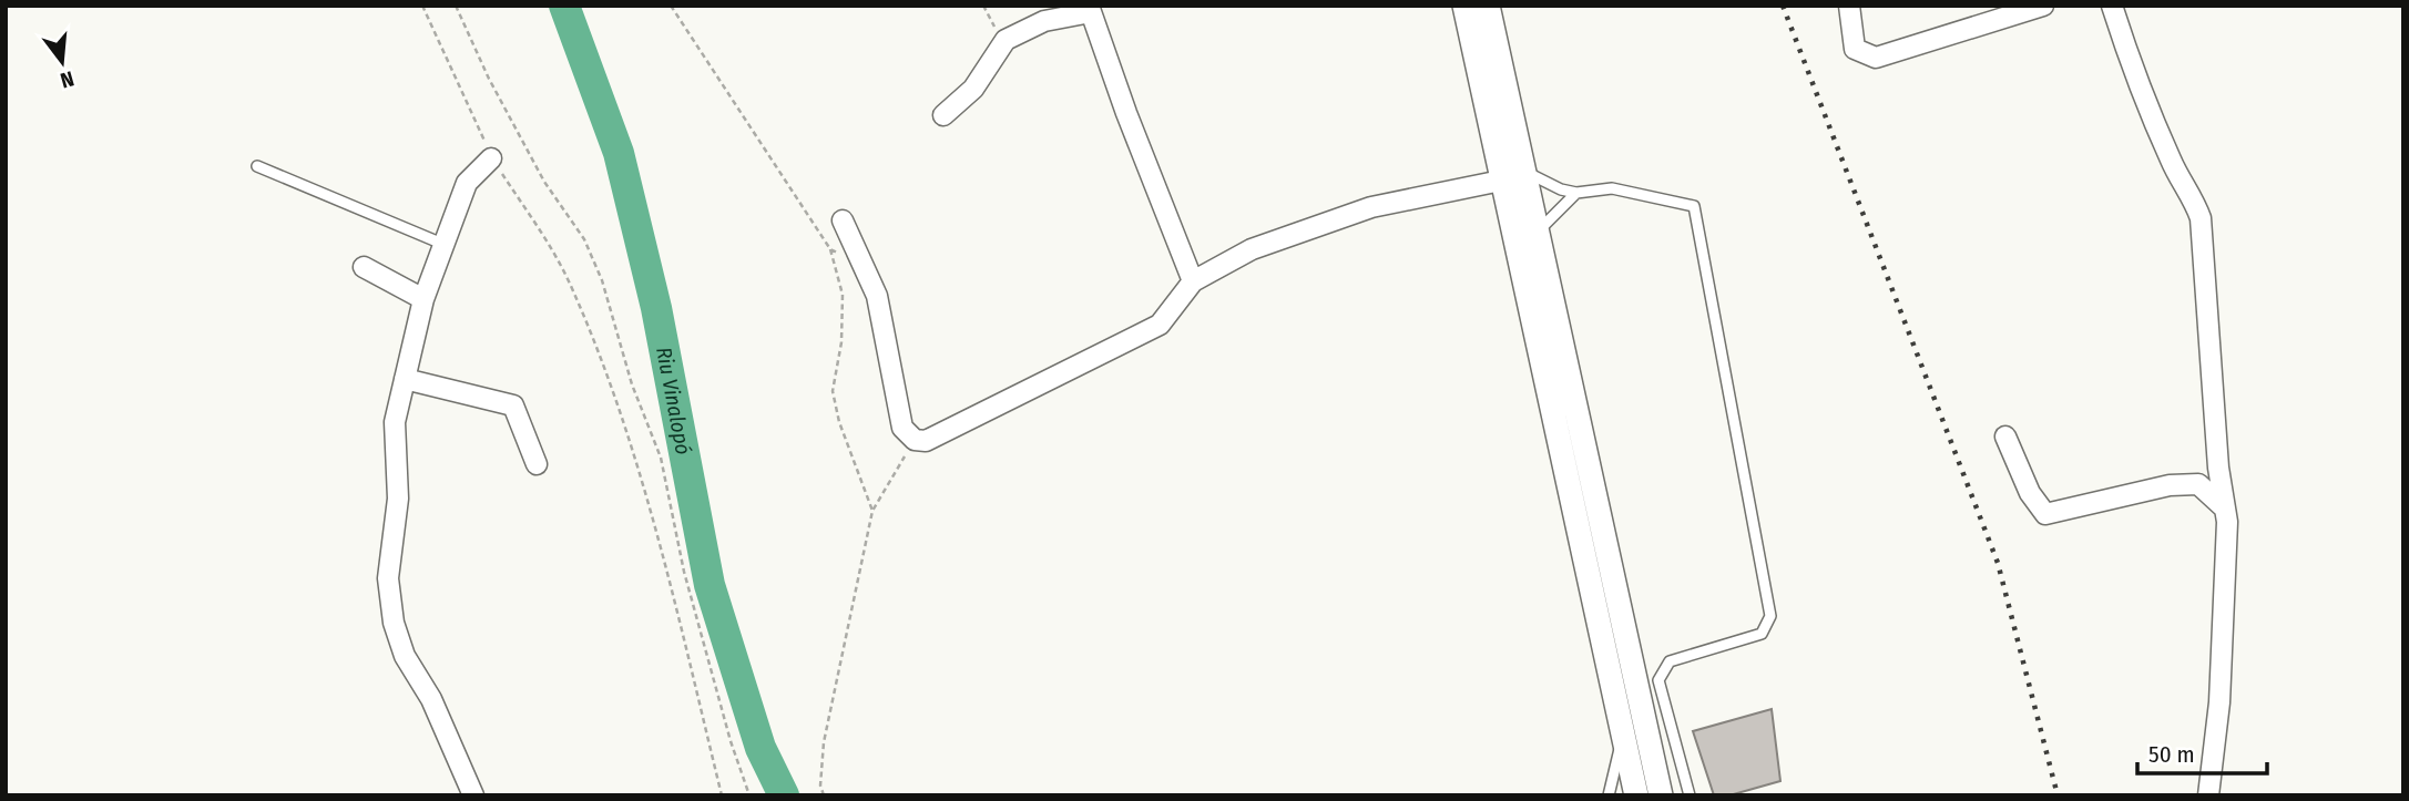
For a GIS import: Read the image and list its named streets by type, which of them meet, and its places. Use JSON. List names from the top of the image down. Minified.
{"water":["Riu Vinalopó"],"scale_bar":"50 m","north":"bottom"}
